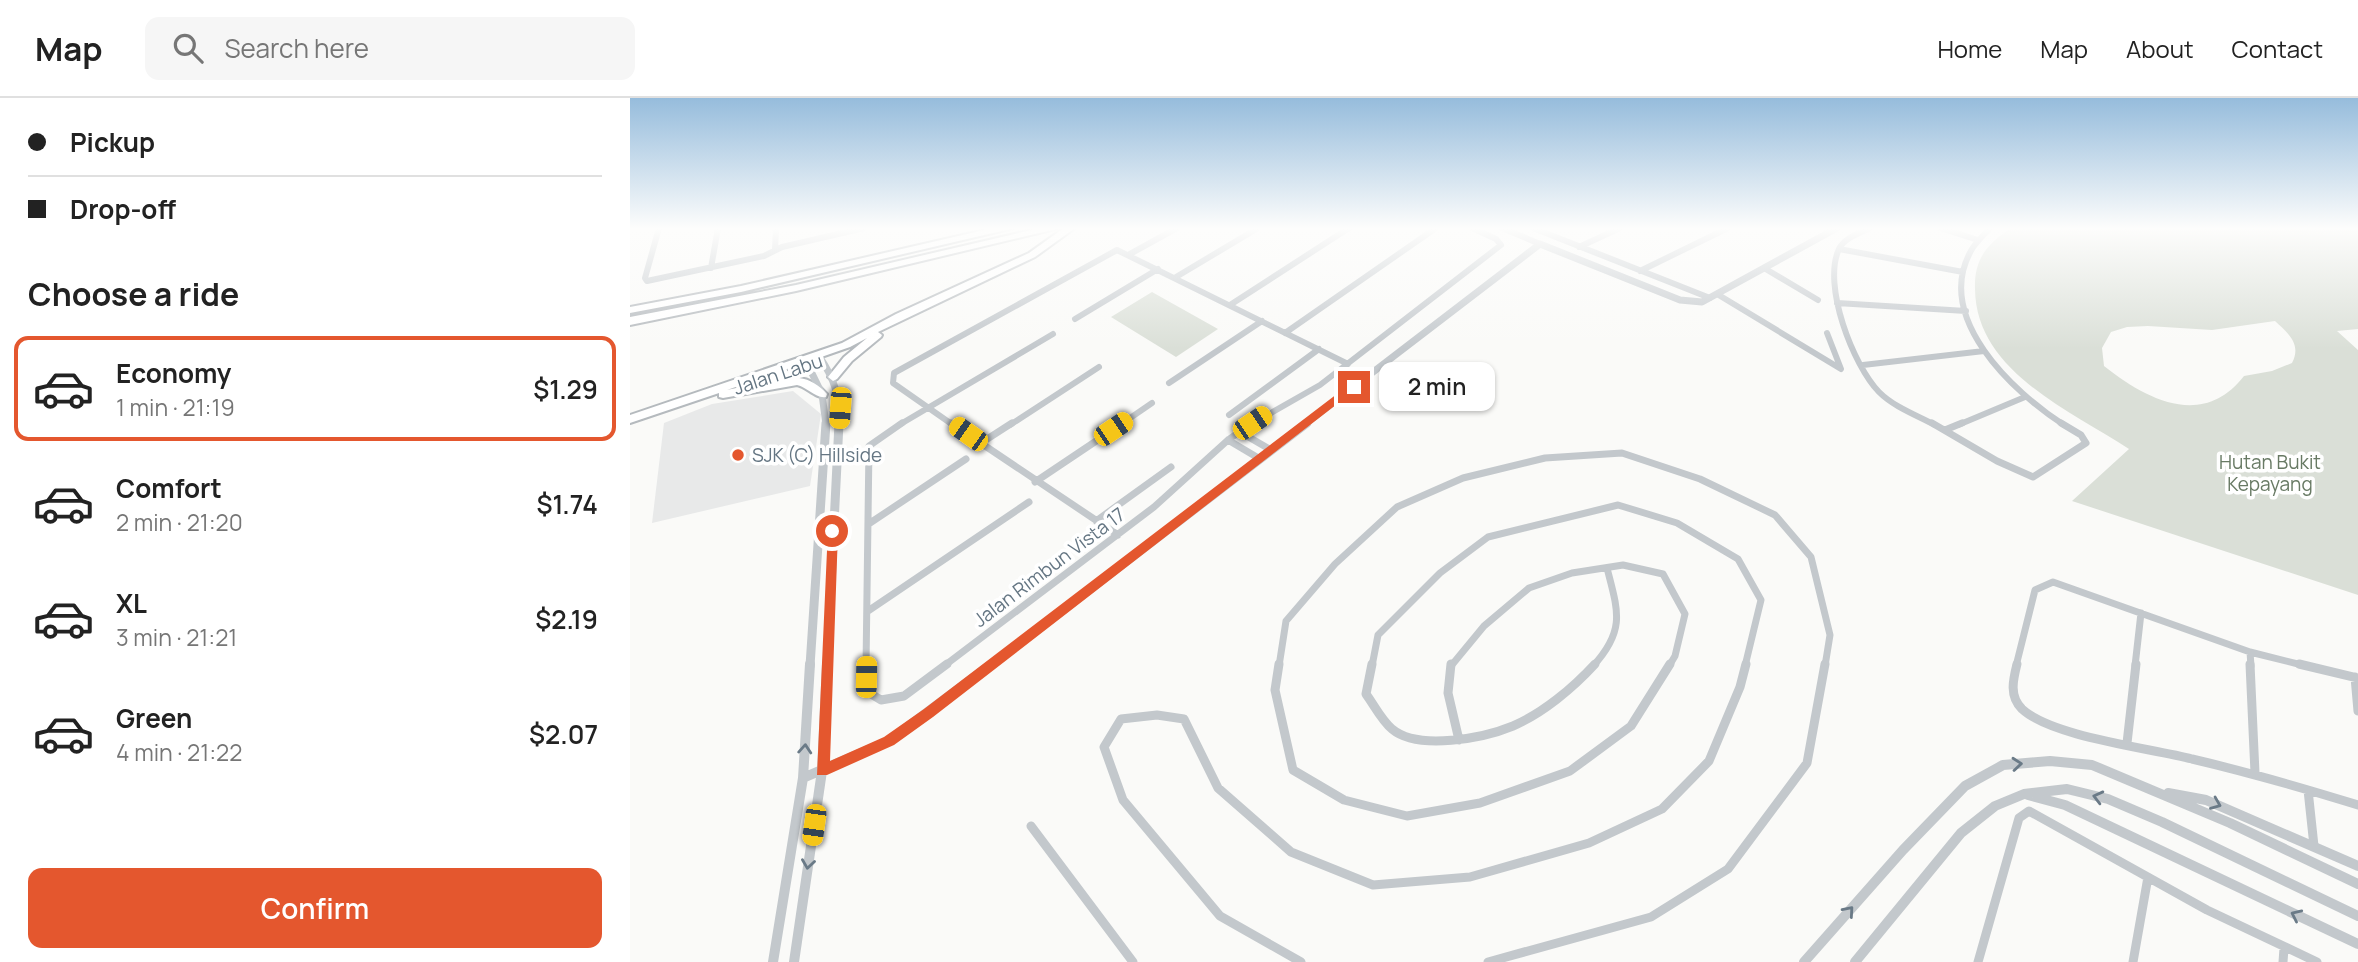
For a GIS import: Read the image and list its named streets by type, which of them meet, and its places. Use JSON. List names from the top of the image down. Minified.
{"streets":{"main road":["Jalan Labu"],"street":["Jalan Rimbun Vista 17"]},"parks":["Hutan Bukit Kepayang"],"places":["SJK (C) Hillside"],"page":{"header":"Map","search":"Search here","nav":["Home","Map","About","Contact"],"banner":["Pickup","Drop-off"],"heading":"Choose a ride","list":[{"name":"Economy","note":"1 min · 21:19","value":"$1.29"},{"name":"Comfort","note":"2 min · 21:20","value":"$1.74"},{"name":"XL","note":"3 min · 21:21","value":"$2.19"},{"name":"Green","note":"4 min · 21:22","value":"$2.07"}],"bubble":"2 min","buttons":"Confirm"}}
